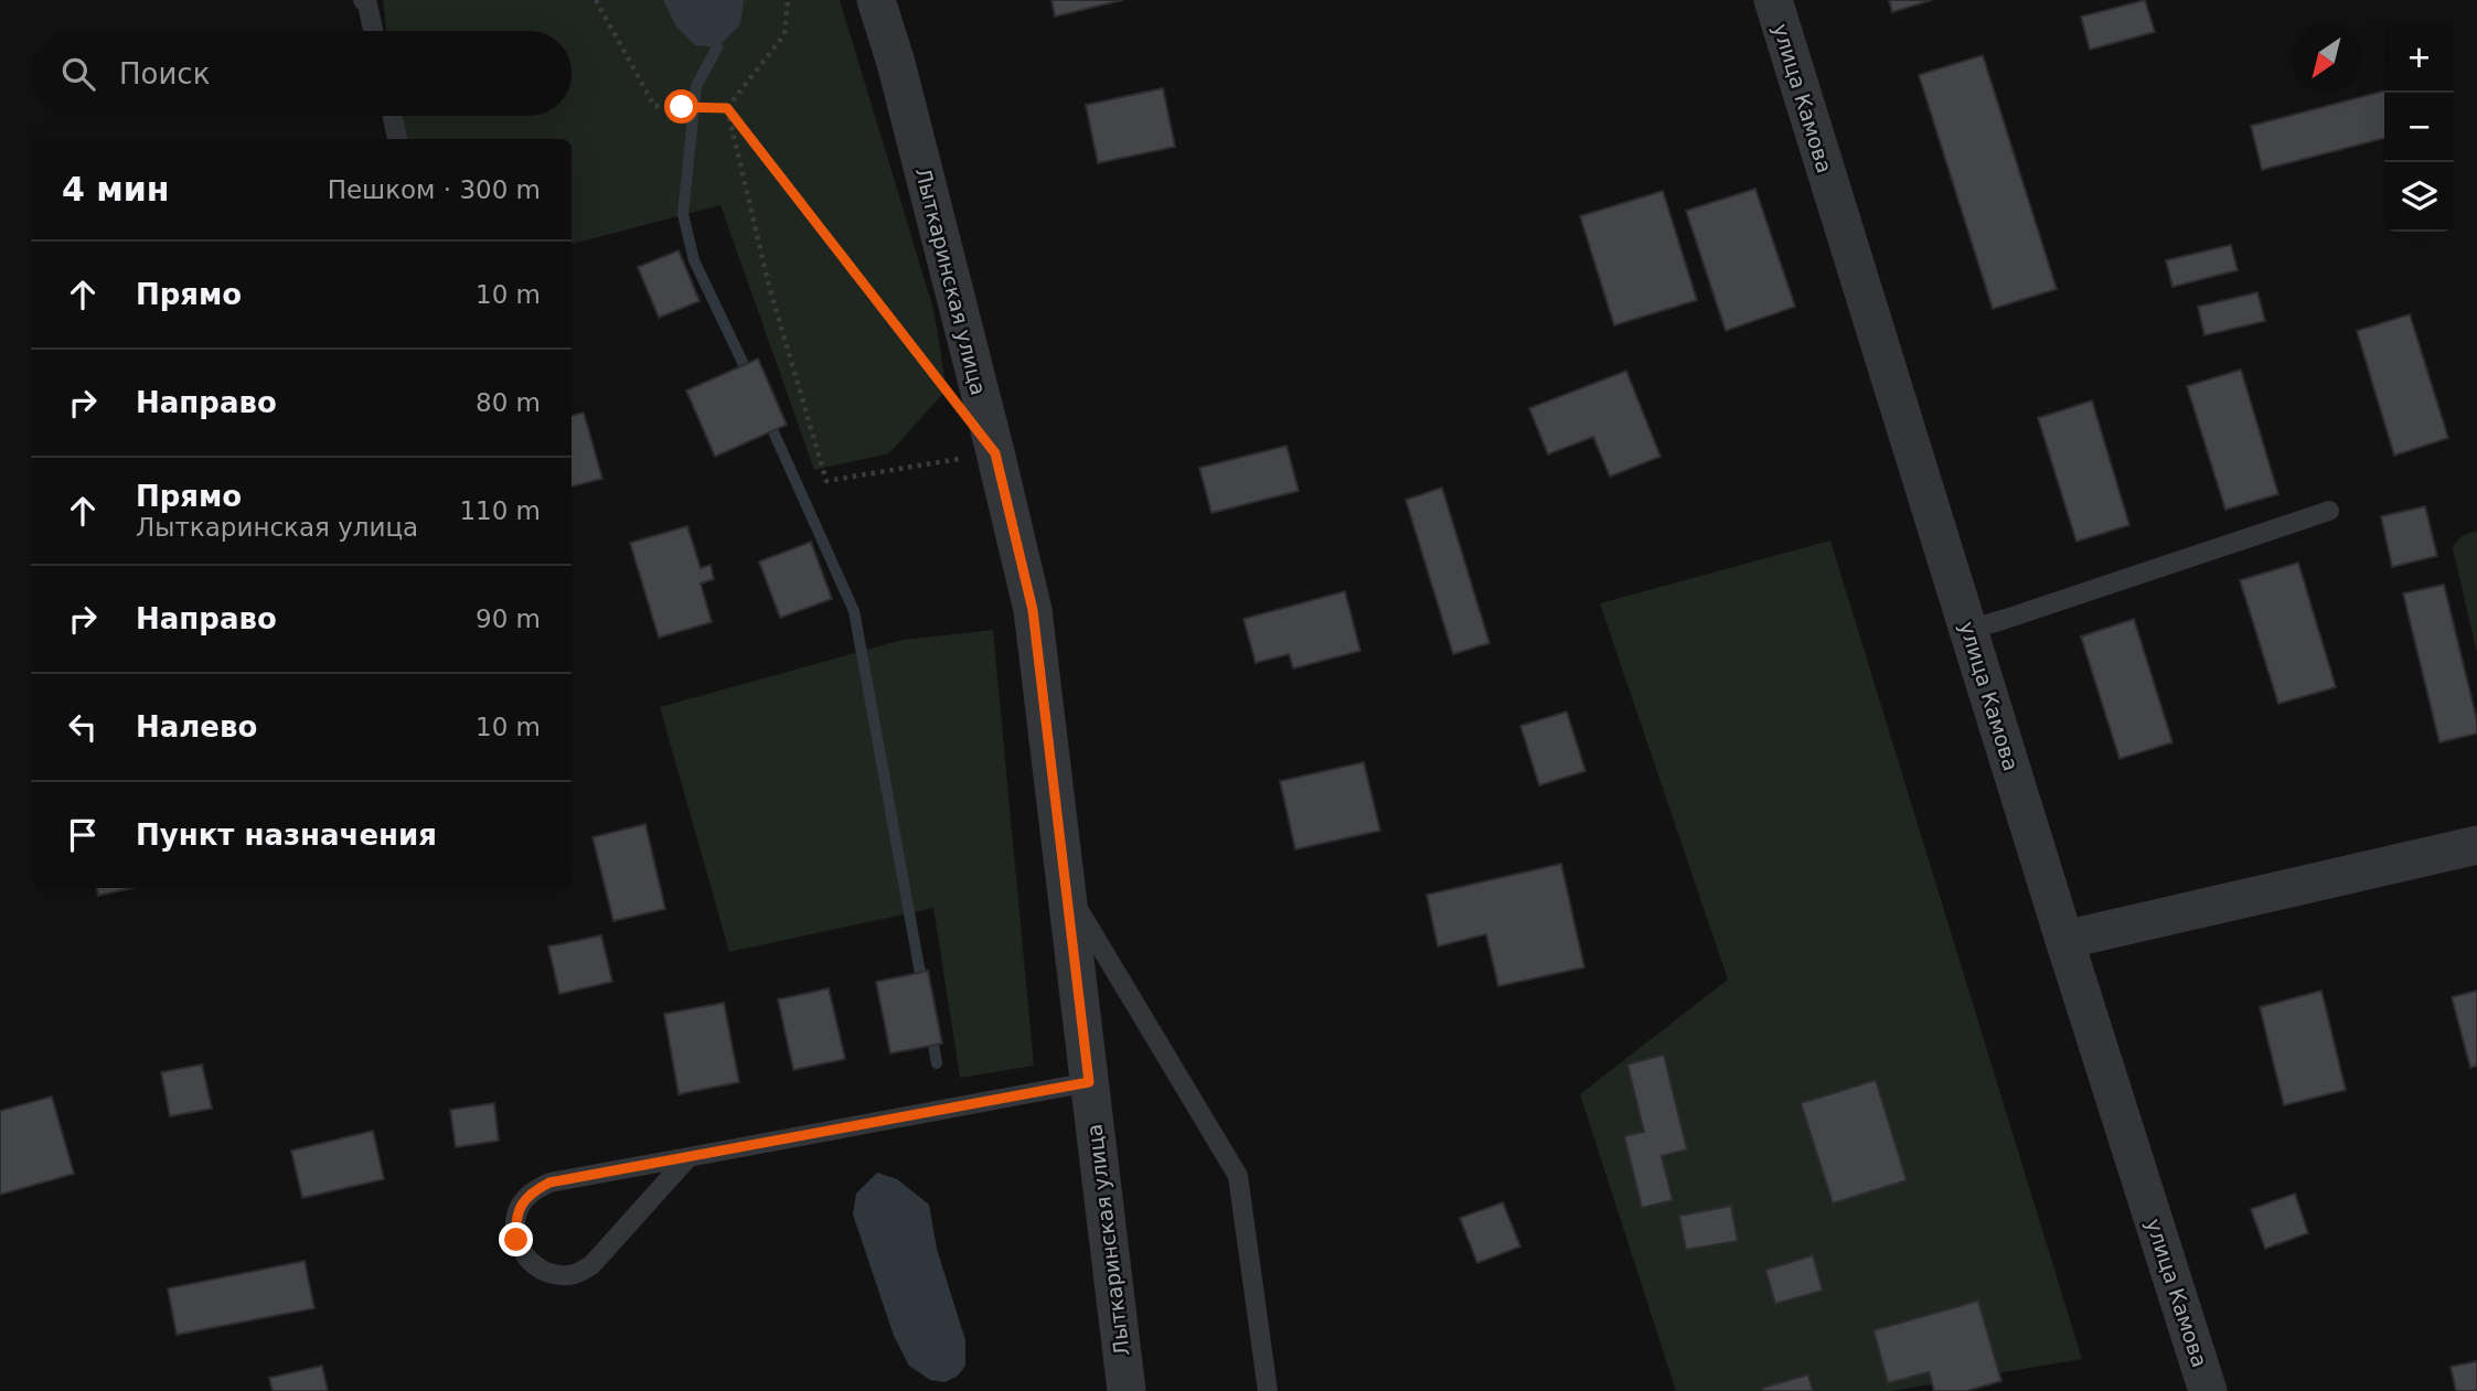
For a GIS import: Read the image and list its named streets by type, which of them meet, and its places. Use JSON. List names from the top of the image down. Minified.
{"streets":{"street":["улица Камова","Лыткаринская улица"]},"north":"bottom left","page":{"map_buttons":["+","−"],"search":"Поиск","heading":["4 мин","Пешком · 300 m"],"list":[["Прямо","10 m"],["Направо","80 m"],["Прямо","Лыткаринская улица","110 m"],["Направо","90 m"],["Налево","10 m"],"Пункт назначения"]}}
